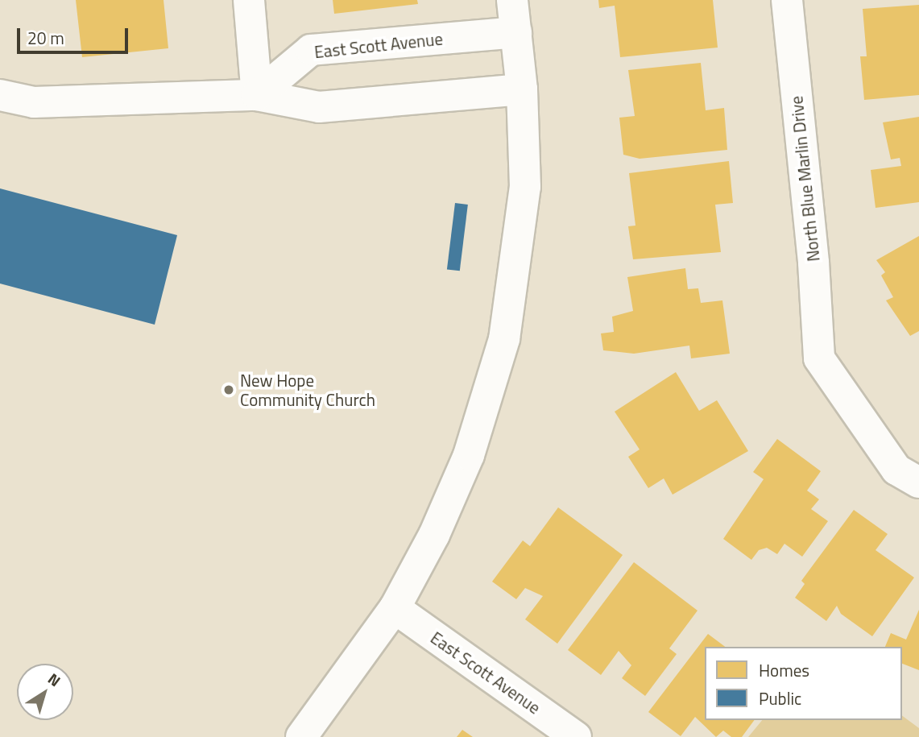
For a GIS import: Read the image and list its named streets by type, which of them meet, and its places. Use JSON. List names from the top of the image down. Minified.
{"streets":{"street":["East Scott Avenue","North Blue Marlin Drive"]},"places":["New Hope Community Church"],"legend":["Homes","Public"],"scale_bar":"20 m","north":"top right"}
